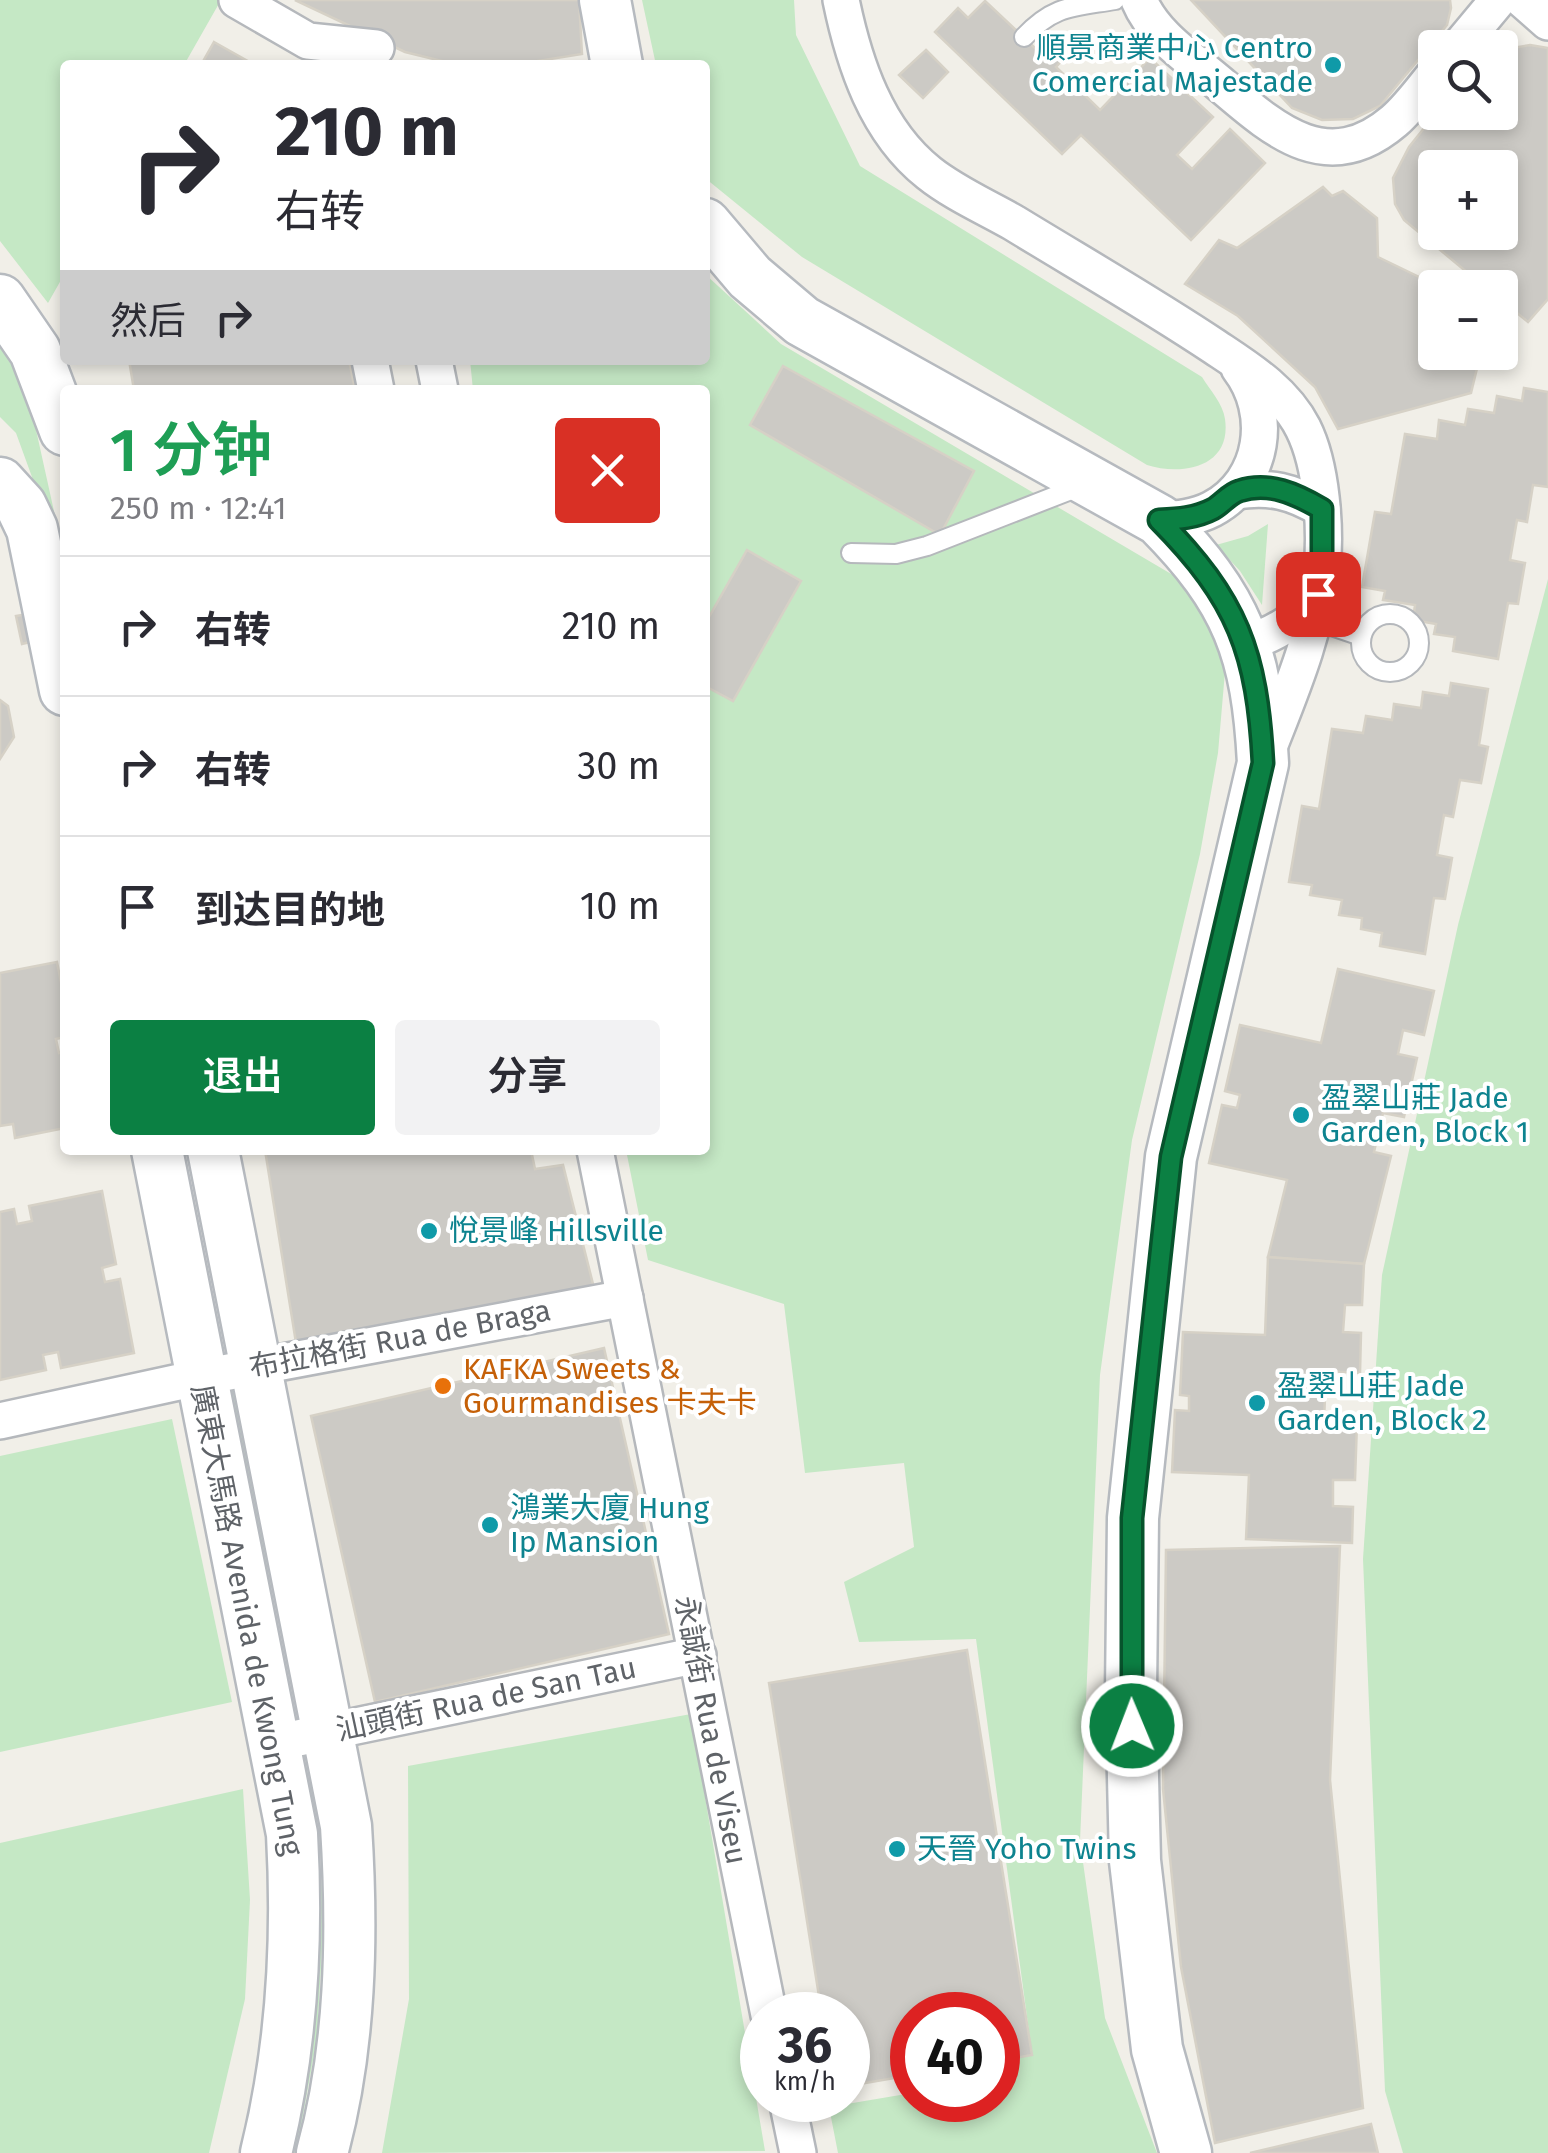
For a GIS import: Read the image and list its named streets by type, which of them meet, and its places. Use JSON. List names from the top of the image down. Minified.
{"streets":{"main road":["廣東大馬路 Avenida de Kwong Tung"],"street":["布拉格街 Rua de Braga","汕頭街 Rua de San Tau","永誠街 Rua de Viseu"]},"crossings":[["布拉格街 Rua de Braga","廣東大馬路 Avenida de Kwong Tung"],["布拉格街 Rua de Braga","永誠街 Rua de Viseu"],["廣東大馬路 Avenida de Kwong Tung","汕頭街 Rua de San Tau"],["汕頭街 Rua de San Tau","永誠街 Rua de Viseu"]],"places":["順景商業中心 Centro Comercial Majestade","盈翠山莊 Jade Garden, Block 1","悅景峰 Hillsville","KAFKA Sweets & Gourmandises 卡夫卡","盈翠山莊 Jade Garden, Block 2","鴻業大廈 Hung Ip Mansion","天晉 Yoho Twins"],"page":{"map_buttons":["+","−"],"turn":["210 m","右转"],"then":"然后","heading":["1 分钟","250 m · 12:41"],"list":[{"name":"右转","value":"210 m"},{"name":"右转","value":"30 m"},{"name":"到达目的地","value":"10 m"}],"buttons":["退出","分享"],"speed":"36 km/h","limit":"40"}}
